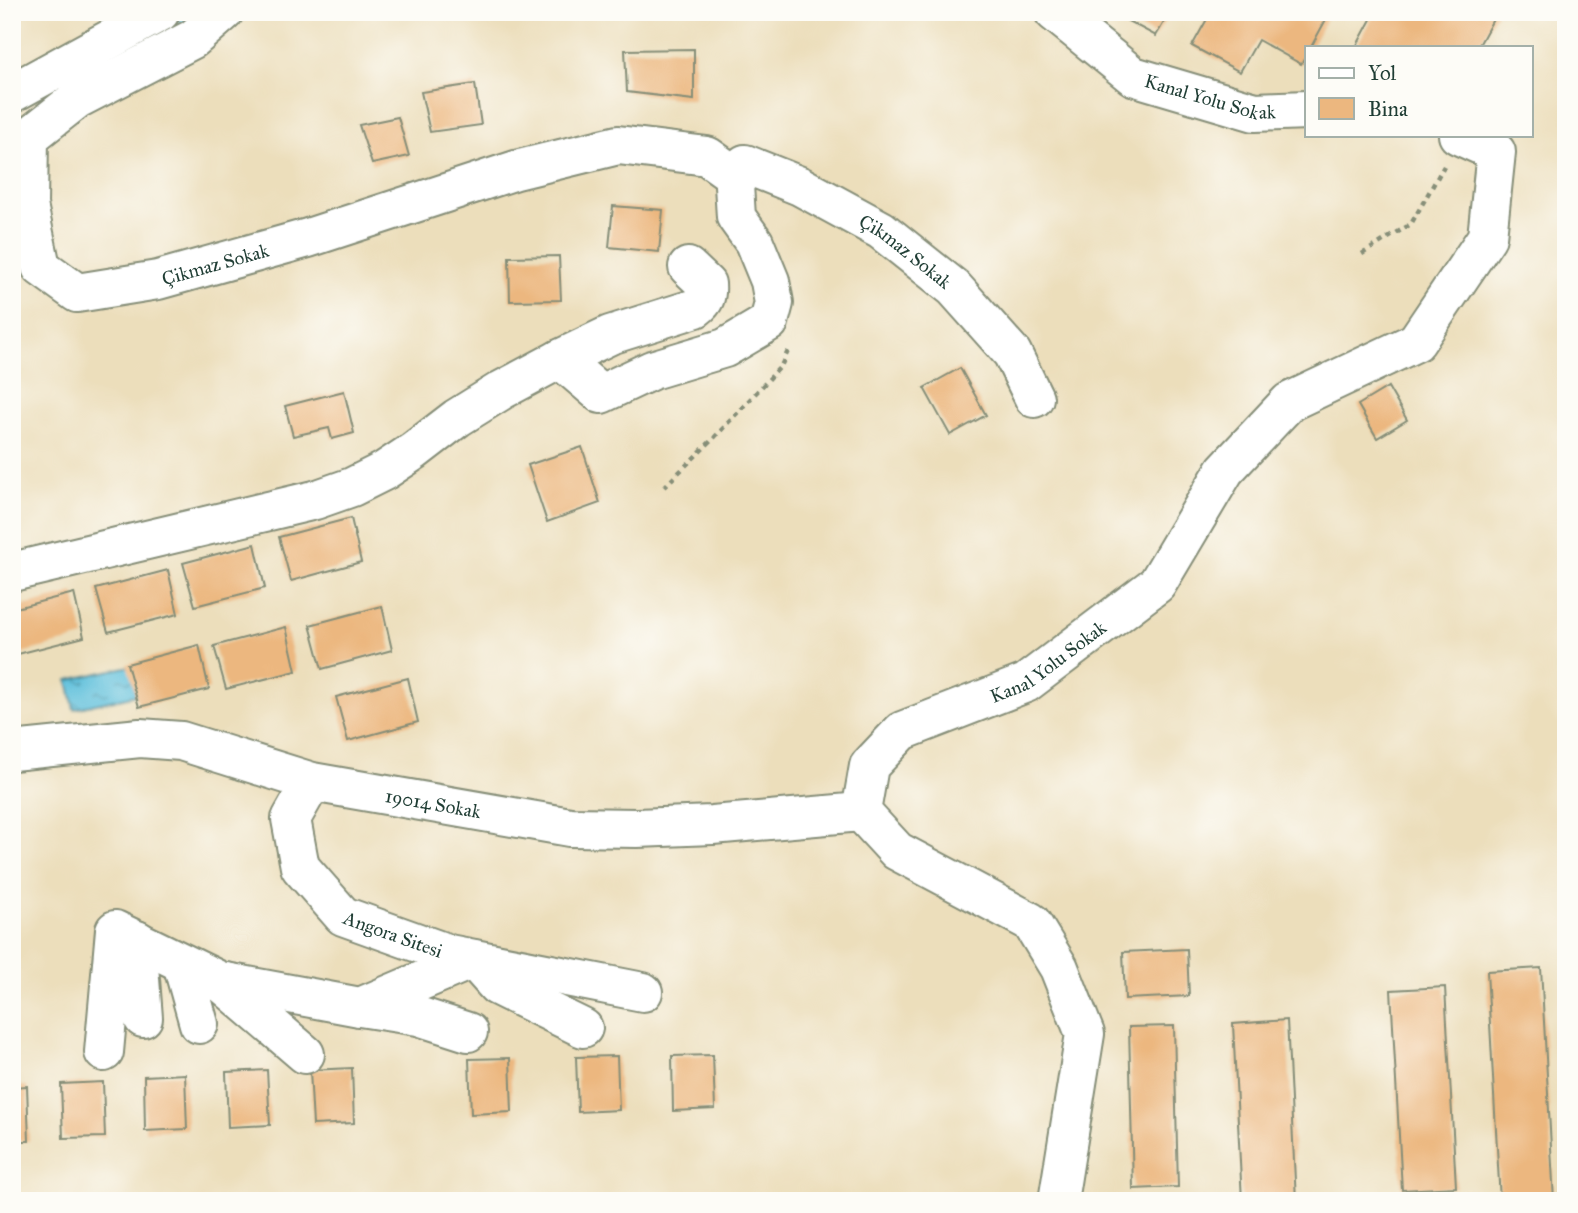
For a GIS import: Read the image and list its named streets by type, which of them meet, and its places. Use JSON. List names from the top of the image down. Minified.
{"streets":{"street":["Kanal Yolu Sokak","Çikmaz Sokak","19014 Sokak","Angora Sitesi"]},"crossings":[["Kanal Yolu Sokak","19014 Sokak"],["19014 Sokak","Angora Sitesi"]],"legend":["Yol","Bina"]}
